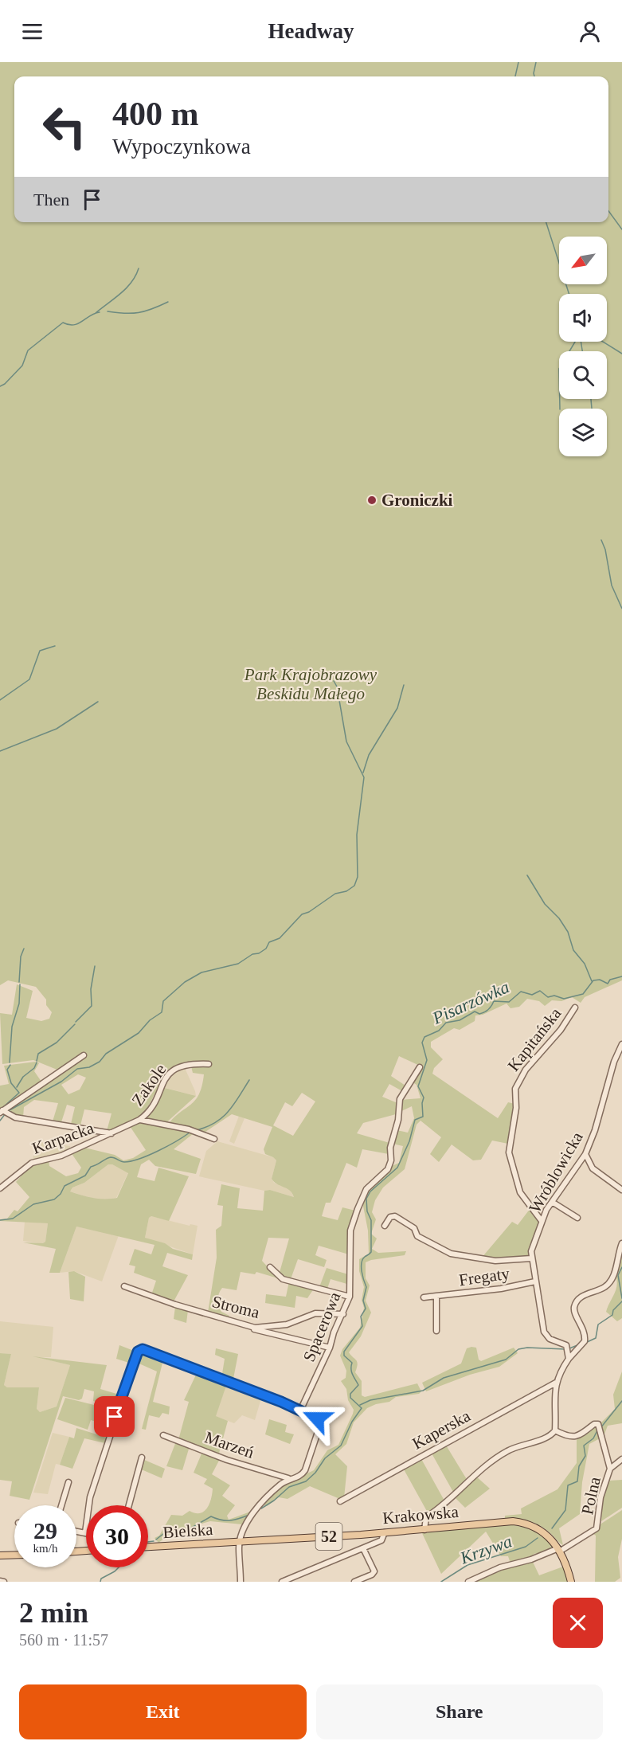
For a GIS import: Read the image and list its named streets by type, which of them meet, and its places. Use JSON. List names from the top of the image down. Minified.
{"streets":{"main road":["Krakowska","Bielska","52"],"street":["Kapitańska","Zakole","Karpacka","Wróblowicka","Fregaty","Stroma","Spacerowa","Kaperska","Marzeń","Polna"]},"crossings":[["Kapitańska","Wróblowicka"],["Zakole","Karpacka"],["Wróblowicka","Fregaty"],["Stroma","Spacerowa"],["Polna","Krakowska"],["Krakowska","Bielska"]],"water":["Pisarzówka","Krzywa"],"parks":["Park Krajobrazowy Beskidu Małego"],"places":["Groniczki"],"north":"bottom left","page":{"header":"Headway","turn":["400 m","Wypoczynkowa"],"then":"Then","speed":"29 km/h","limit":"30","heading":["2 min","560 m · 11:57"],"buttons":["Exit","Share"]}}
